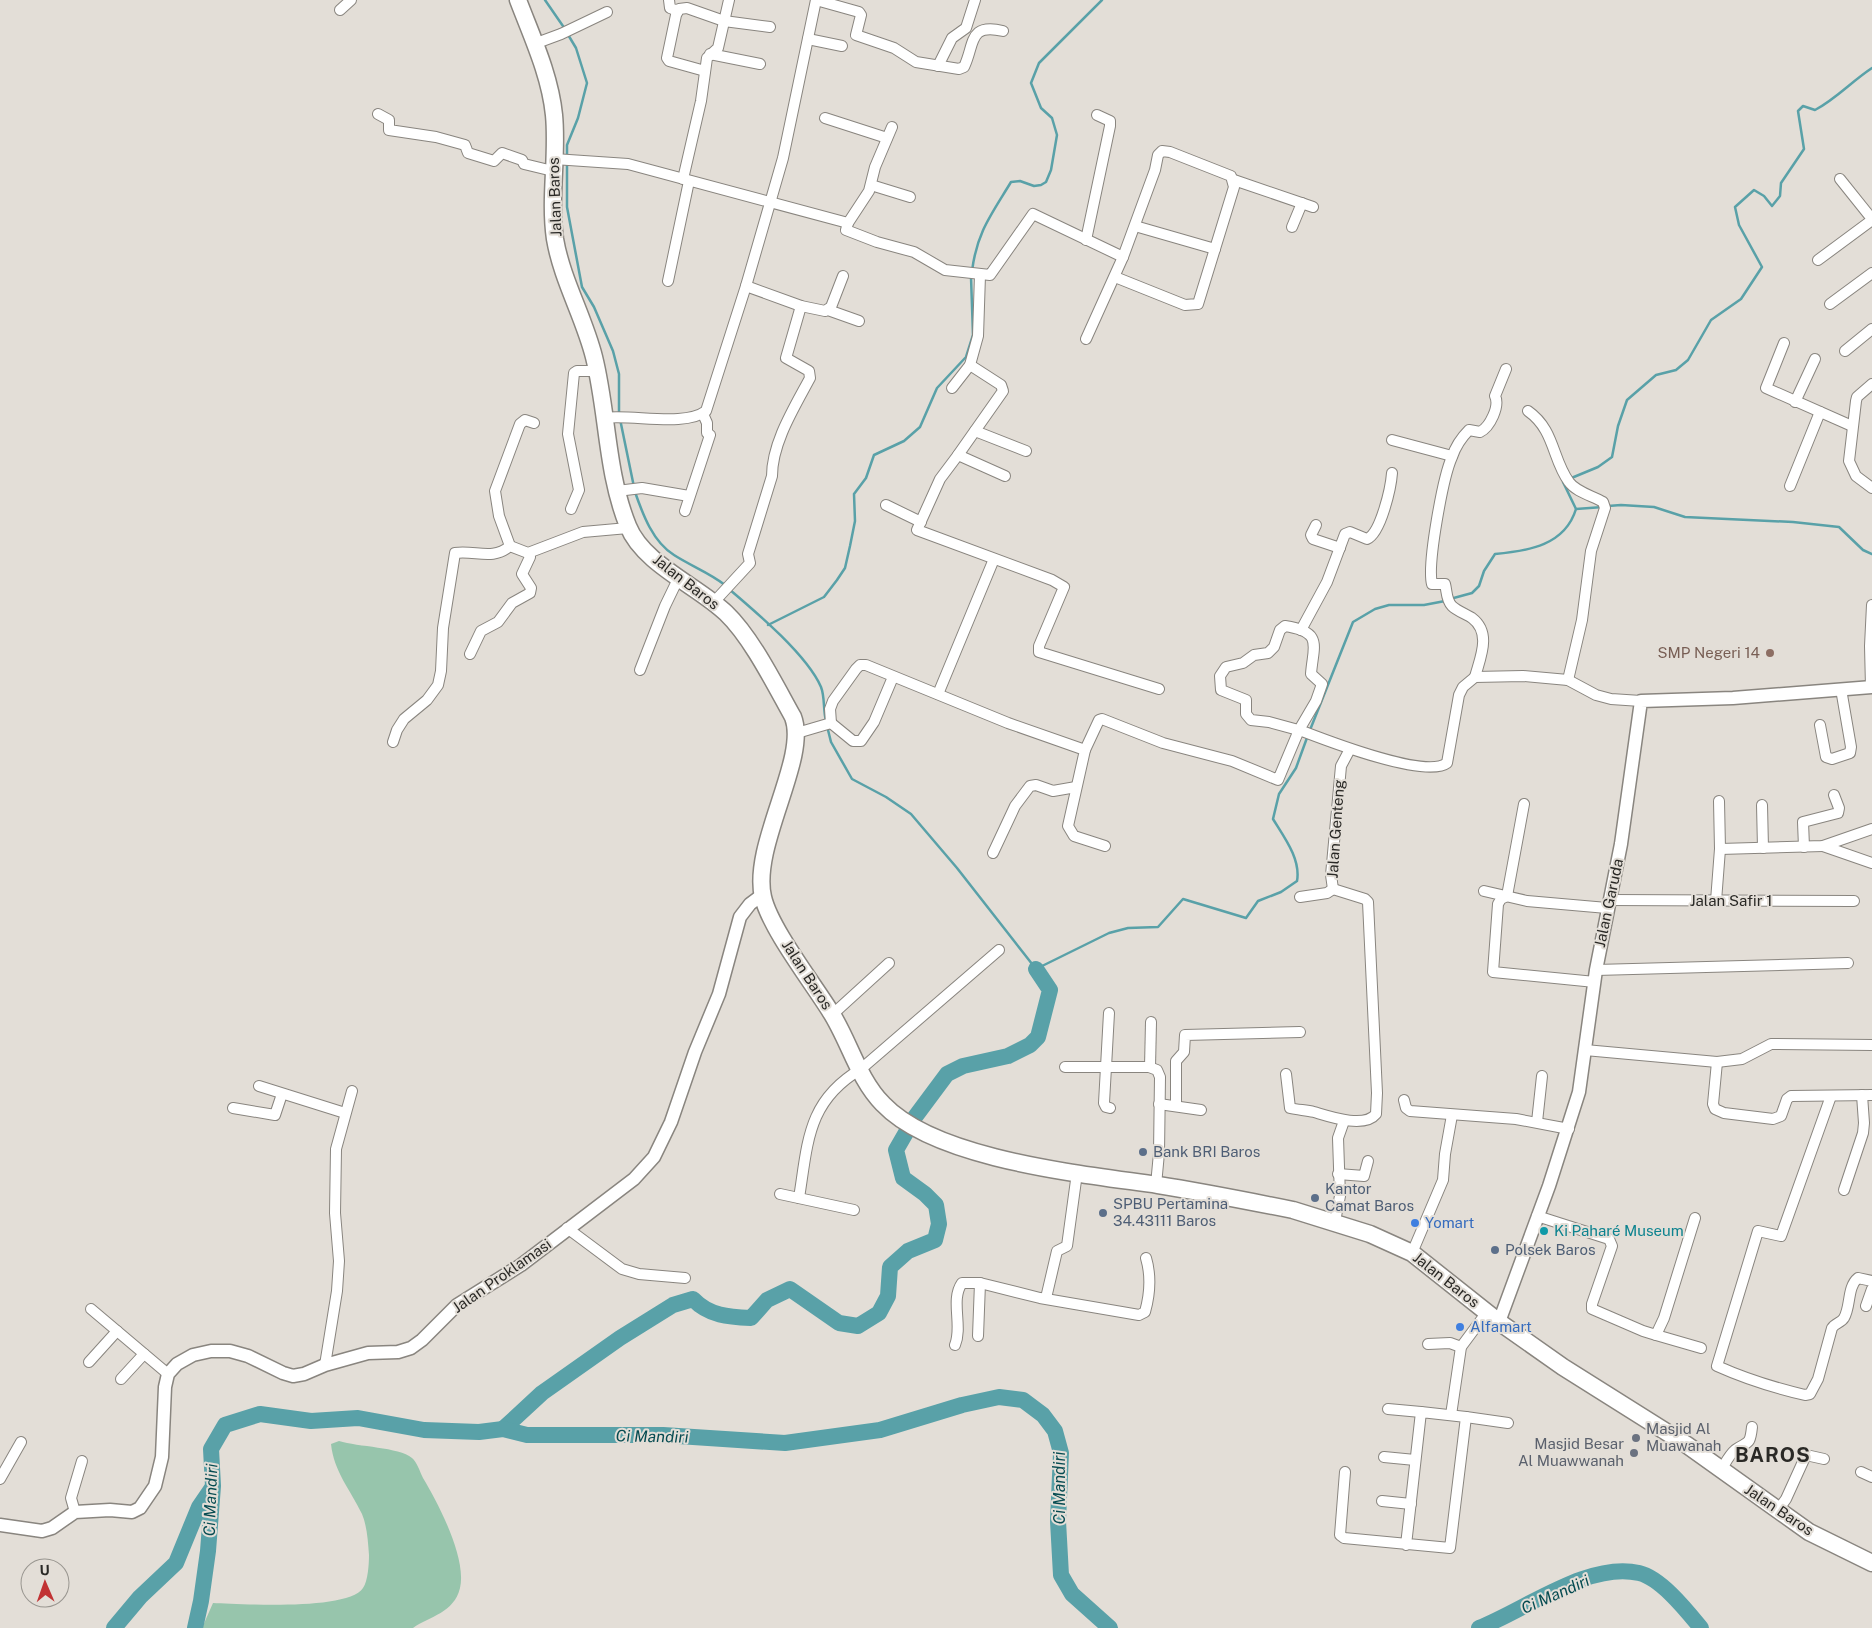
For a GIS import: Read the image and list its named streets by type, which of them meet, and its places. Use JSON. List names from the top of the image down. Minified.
{"streets":{"main road":["Jalan Baros"],"street":["Jalan Genteng","Jalan Safir 1","Jalan Garuda","Jalan Proklamasi"]},"crossings":[["Jalan Baros","Jalan Garuda"],["Jalan Baros","Jalan Proklamasi"],["Jalan Safir 1","Jalan Garuda"]],"districts":["BAROS"],"water":["Ci Mandiri"],"places":["SMP Negeri 14","Bank BRI Baros","Kantor Camat Baros","SPBU Pertamina 34.43111 Baros","Yomart","Ki Paharé Museum","Polsek Baros","Alfamart","Masjid Al Muawanah","Masjid Besar Al Muawwanah"],"north":"top"}
